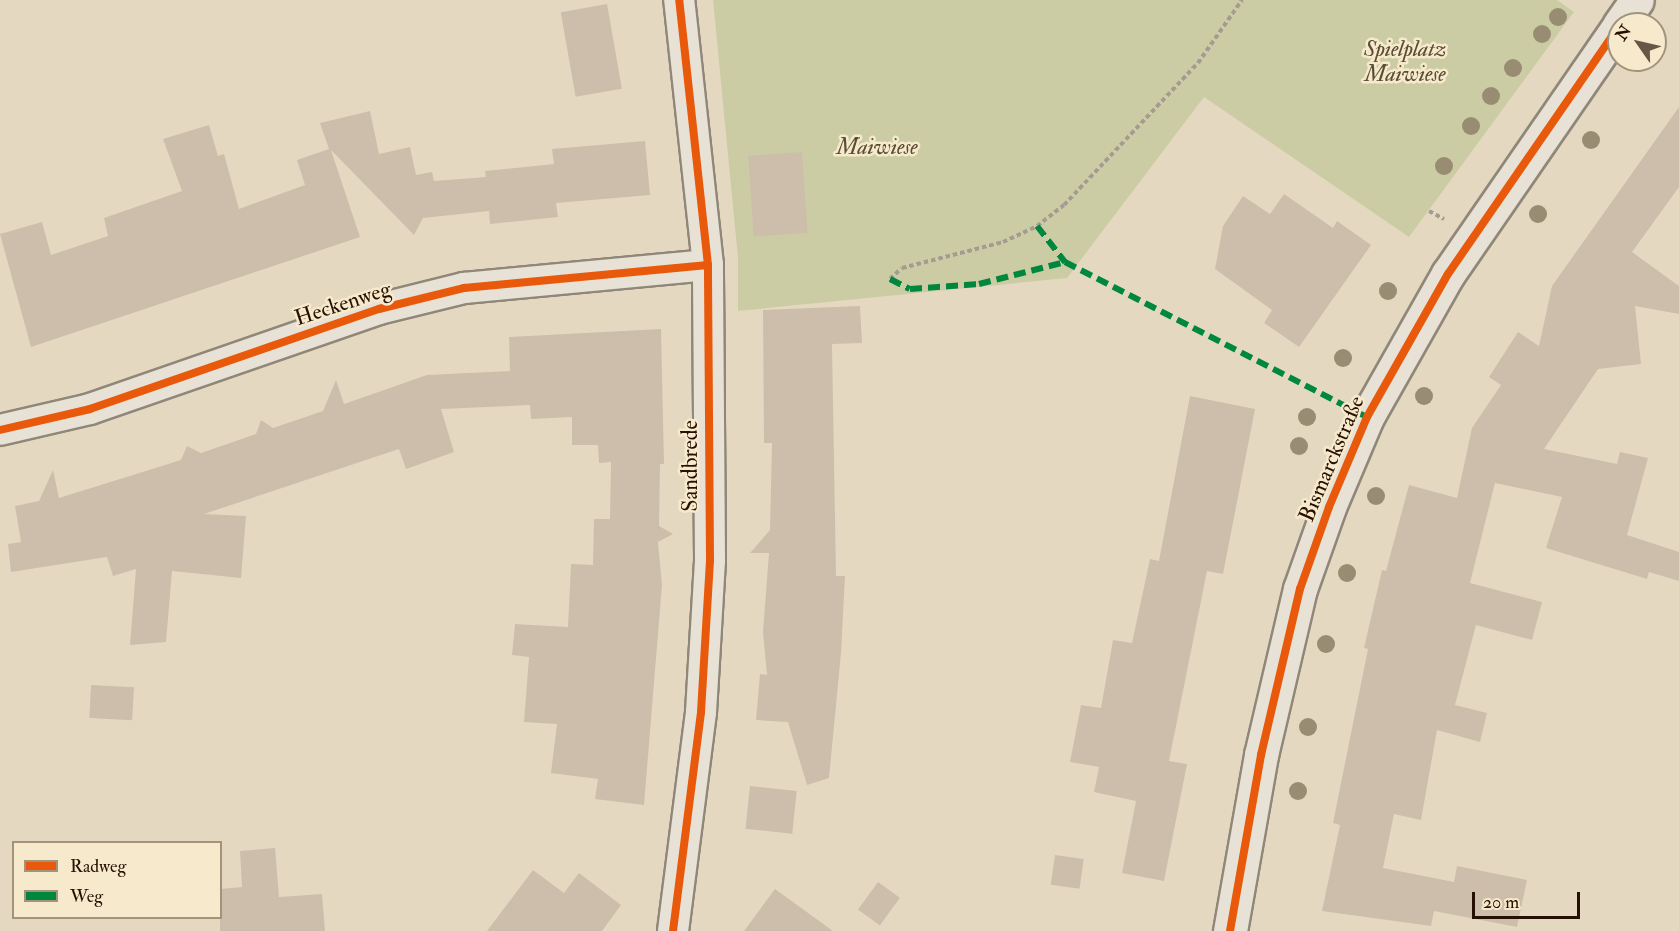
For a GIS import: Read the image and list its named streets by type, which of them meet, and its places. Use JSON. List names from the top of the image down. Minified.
{"streets":{"main road":["Bismarckstraße"],"street":["Heckenweg","Sandbrede"]},"crossings":[["Heckenweg","Sandbrede"]],"parks":["Spielplatz Maiwiese","Maiwiese"],"legend":["Radweg","Weg"],"scale_bar":"20 m","north":"top left"}
